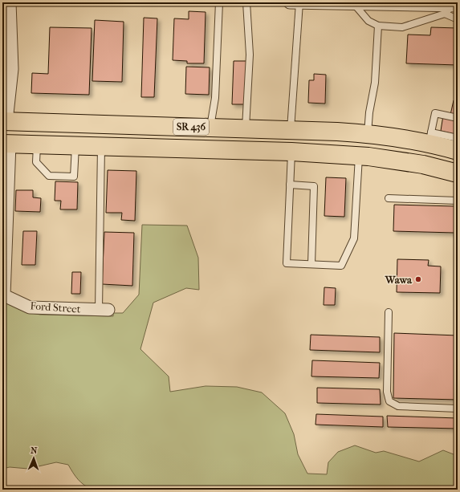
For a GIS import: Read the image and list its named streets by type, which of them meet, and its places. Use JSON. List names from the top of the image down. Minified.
{"streets":{"main road":["SR 436"],"street":["Ford Street"]},"crossings":[["SR 436","Ford Street"]],"places":["Wawa"],"north":"top"}
